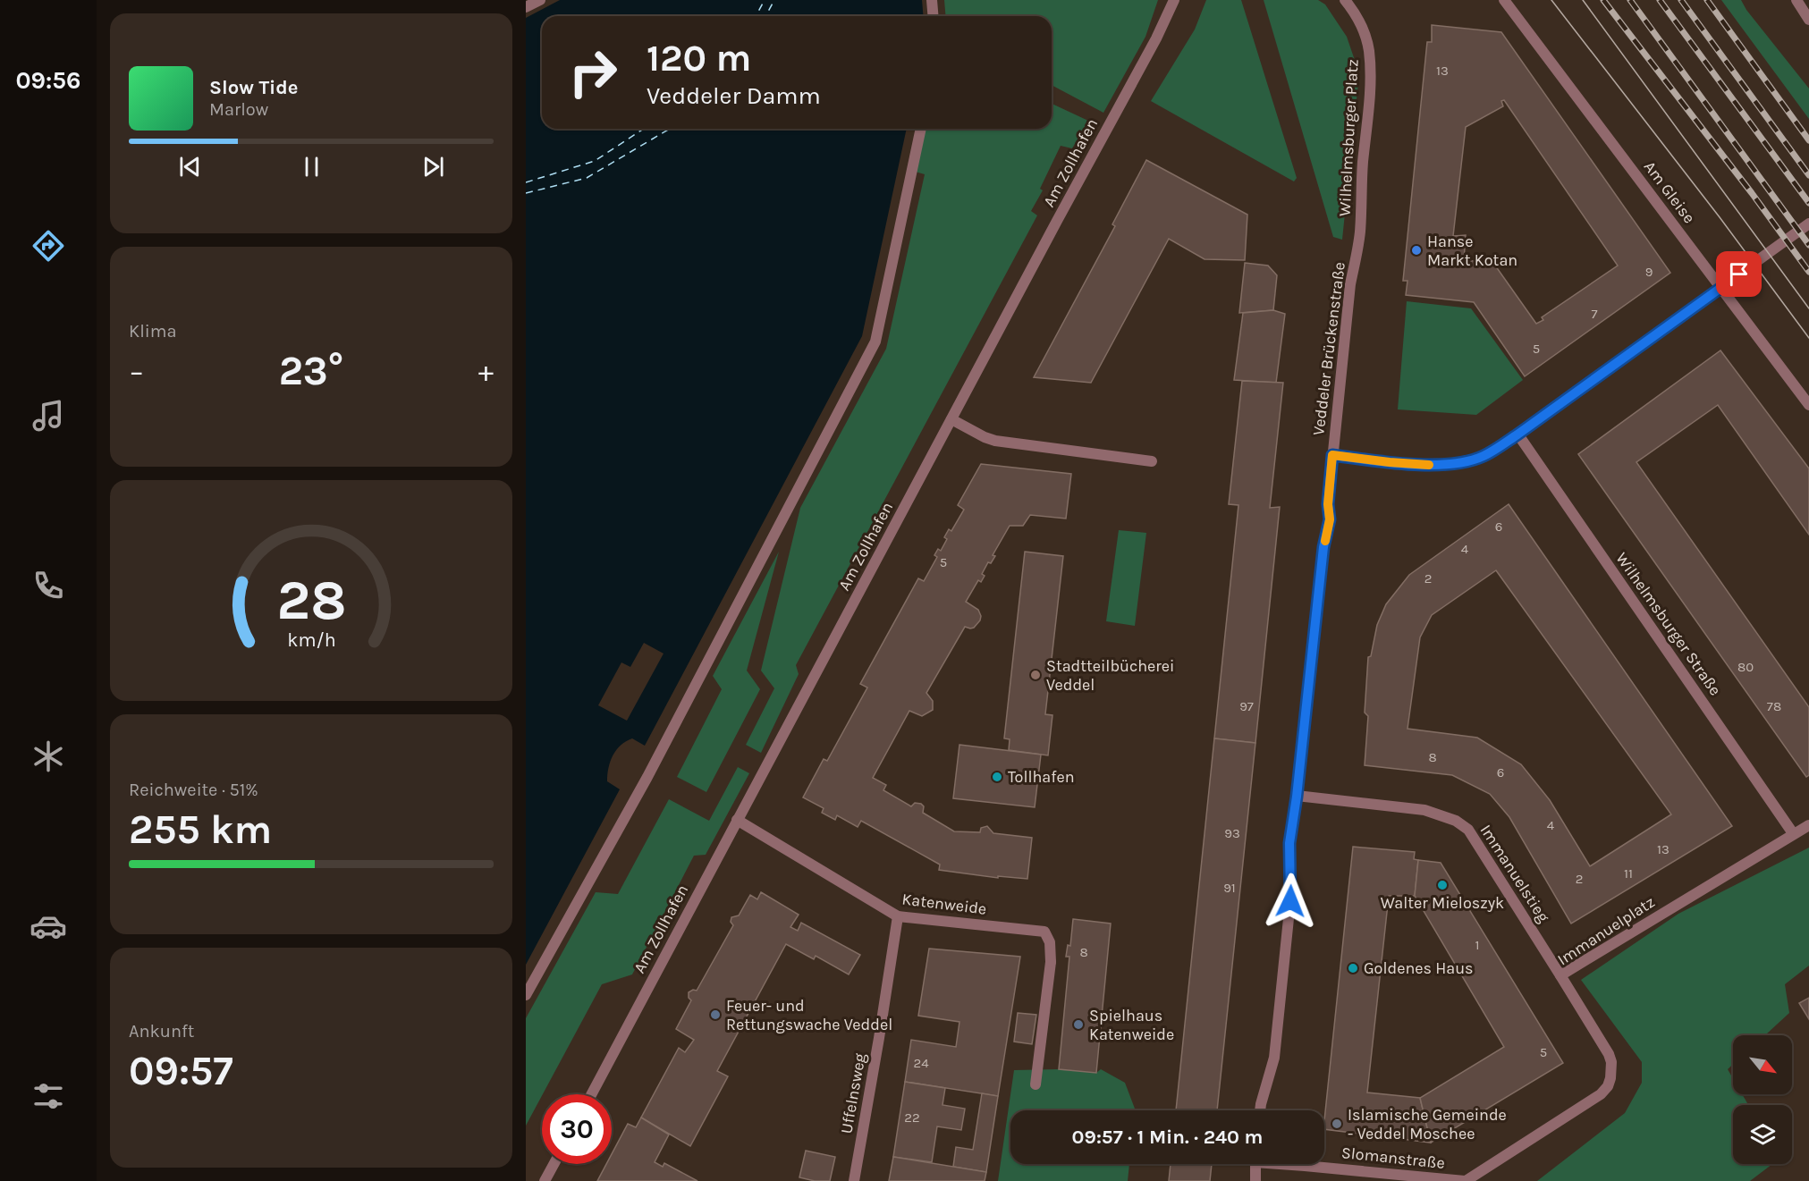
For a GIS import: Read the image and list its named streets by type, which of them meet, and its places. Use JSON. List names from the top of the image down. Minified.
{"streets":{"street":["Wilhelmsburger Platz","Am Zollhafen","Am Gleise","Veddeler Brückenstraße","Wilhelmsburger Straße","Immanuelstieg","Katenweide","Immanuelplatz","Uffelnsweg","Slomanstraße"]},"crossings":[["Wilhelmsburger Platz","Veddeler Brückenstraße"],["Am Zollhafen","Katenweide"],["Veddeler Brückenstraße","Immanuelstieg"],["Wilhelmsburger Straße","Immanuelplatz"],["Immanuelstieg","Immanuelplatz"],["Katenweide","Uffelnsweg"],["Immanuelplatz","Slomanstraße"]],"places":["Hanse Markt Kotan","Stadtteilbücherei Veddel","Tollhafen","Walter Mieloszyk","Goldenes Haus","Feuer- und Rettungswache Veddel","Spielhaus Katenweide","Islamische Gemeinde - Veddel Moschee"],"house_numbers":["13","9","7","5","6","4","5","2","80","97","78","8","6","4","93","13","11","2","91","1","8","5","24","22"],"north":"bottom right","page":{"tabs":"09:56","turn":["120 m","Veddeler Damm"],"song":["Slow Tide","Marlow"],"tile":["Klima",["Reichweite · 51%","255 km"],["Ankunft","09:57"]],"heat":["−","23°","+"],"limit":"30","trip":"09:57 · 1 Min. · 240 m","gauge":["28","km/h"]}}
